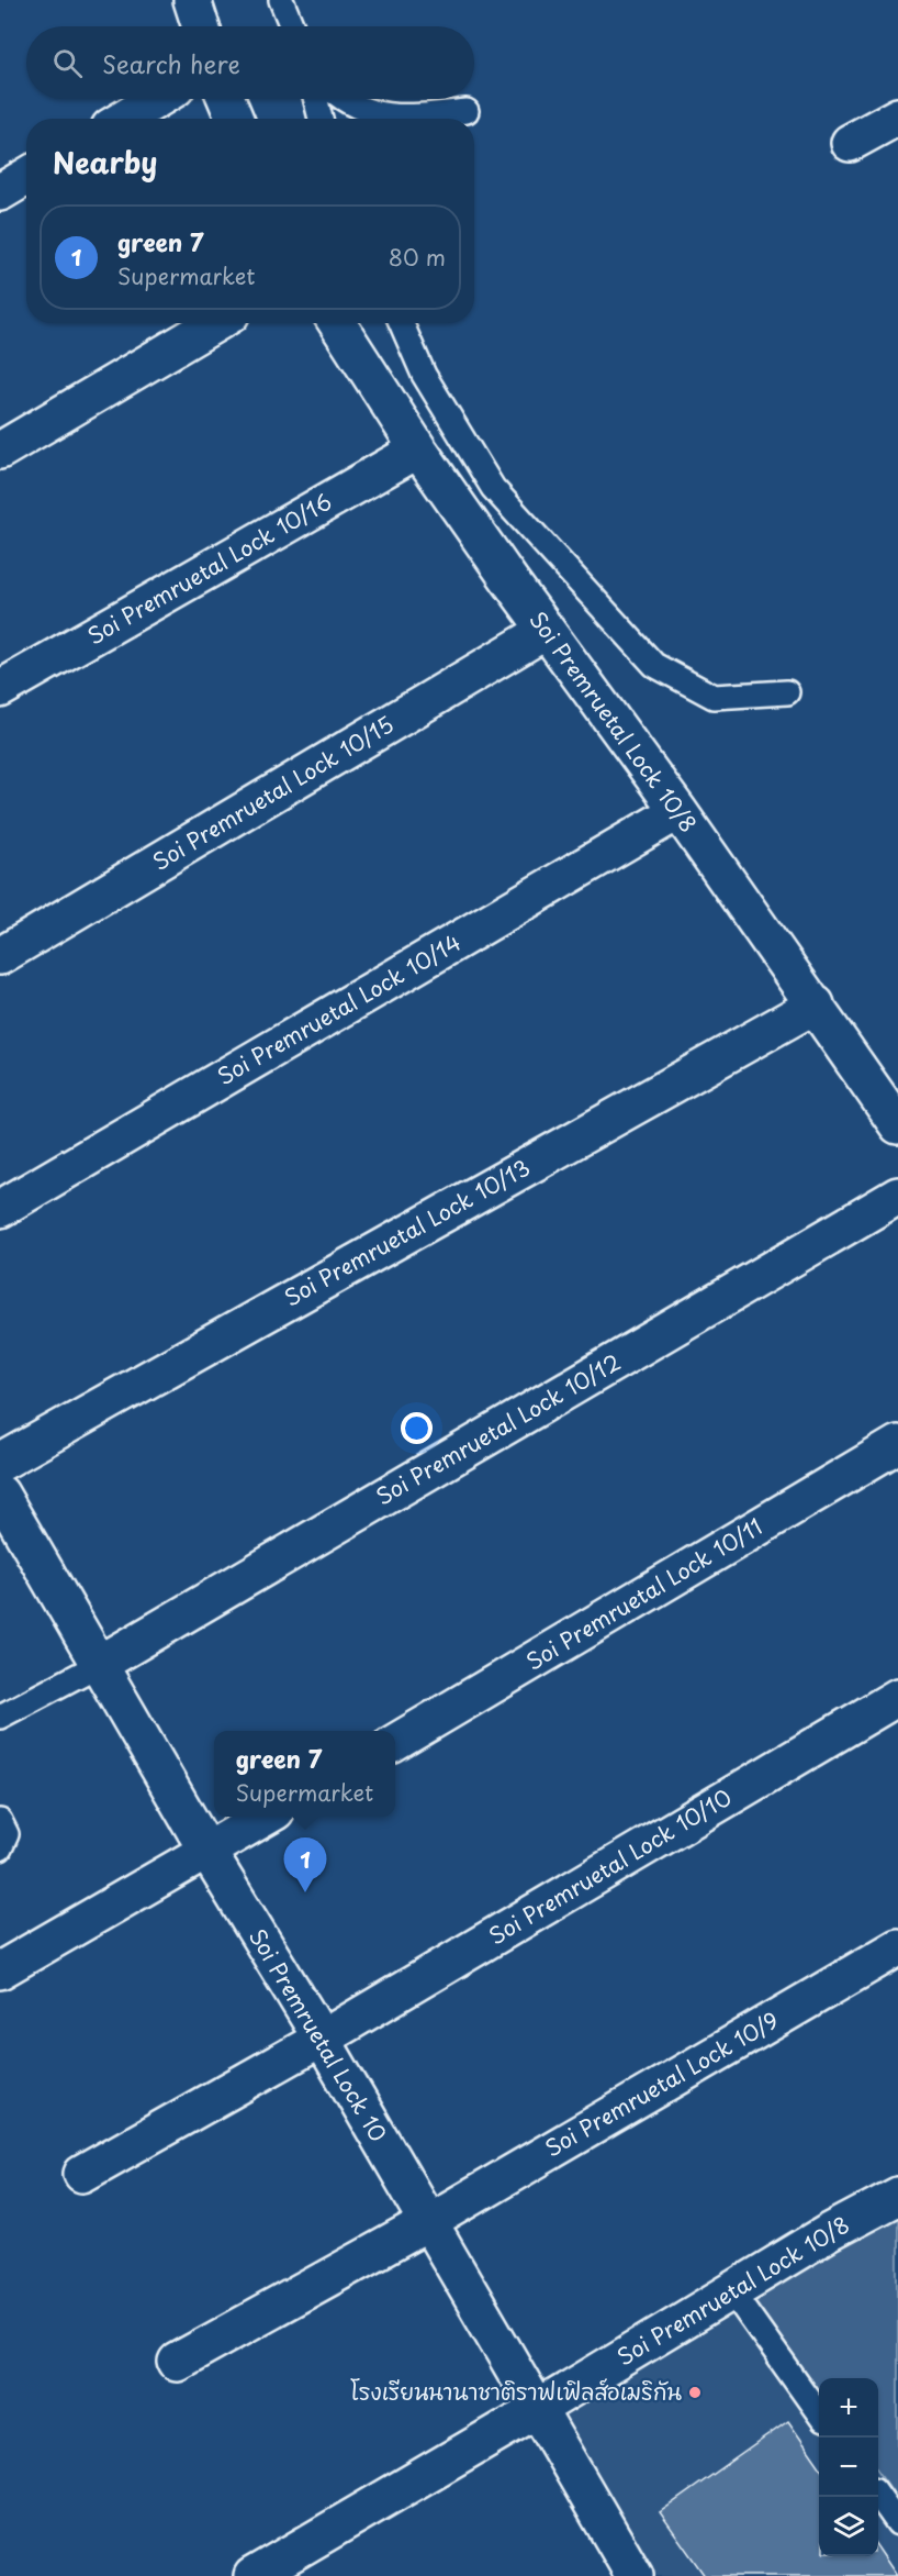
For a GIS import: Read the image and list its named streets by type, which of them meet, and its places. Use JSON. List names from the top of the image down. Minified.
{"streets":{"street":["Soi Premruetal Lock 10/16","Soi Premruetal Lock 10/8","Soi Premruetal Lock 10/15","Soi Premruetal Lock 10/14","Soi Premruetal Lock 10/13","Soi Premruetal Lock 10/12","Soi Premruetal Lock 10/11","Soi Premruetal Lock 10/10","Soi Premruetal Lock 10","Soi Premruetal Lock 10/9"]},"crossings":[["Soi Premruetal Lock 10/16","Soi Premruetal Lock 10/8"],["Soi Premruetal Lock 10/8","Soi Premruetal Lock 10/15"],["Soi Premruetal Lock 10/8","Soi Premruetal Lock 10/14"],["Soi Premruetal Lock 10/8","Soi Premruetal Lock 10/13"],["Soi Premruetal Lock 10/8","Soi Premruetal Lock 10"],["Soi Premruetal Lock 10/12","Soi Premruetal Lock 10"],["Soi Premruetal Lock 10/10","Soi Premruetal Lock 10"],["Soi Premruetal Lock 10","Soi Premruetal Lock 10/9"]],"places":["โรงเรียนนานาชาติราฟเฟิลส์อเมริกัน"],"page":{"search":"Search here","heading":"Nearby","list":[{"mark":"1","name":"green 7","note":"Supermarket","value":"80 m"}],"popup":["green 7","Supermarket"],"pins":"1","map_buttons":["+","−"]}}
